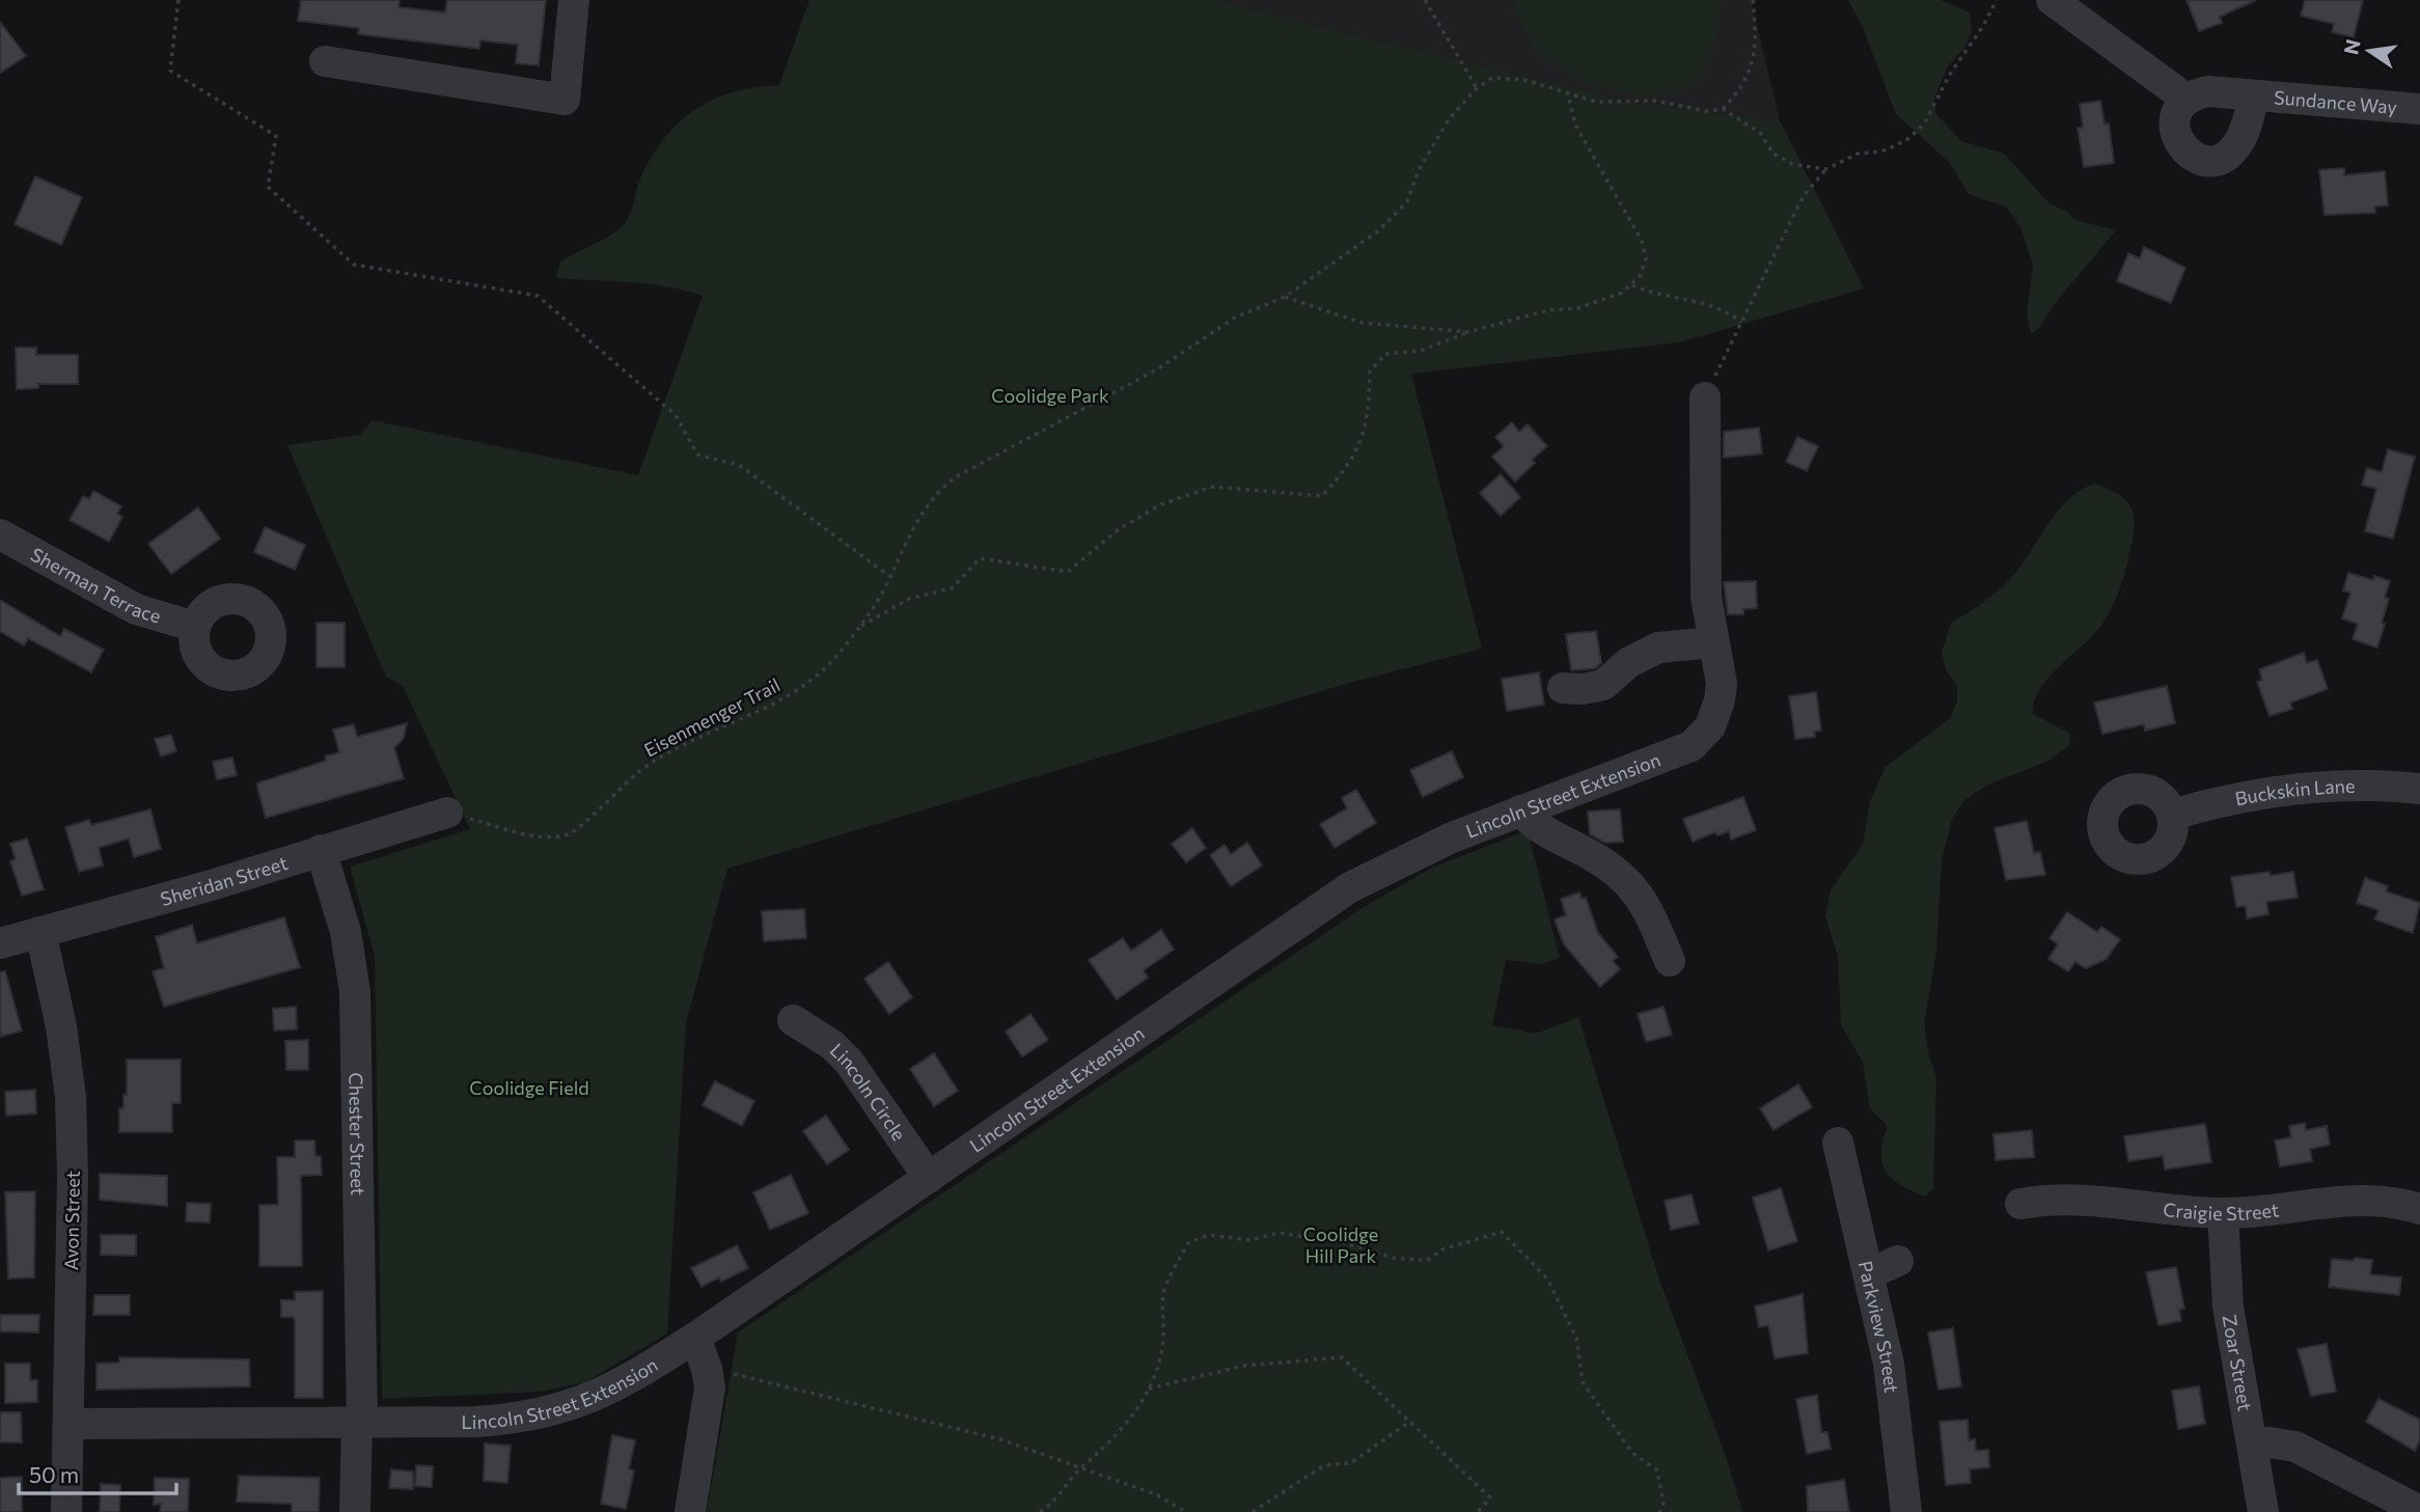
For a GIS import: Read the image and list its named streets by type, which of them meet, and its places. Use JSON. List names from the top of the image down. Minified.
{"streets":{"street":["Sundance Way","Sherman Terrace","Buckskin Lane","Lincoln Street Extension","Sheridan Street","Lincoln Circle","Chester Street","Craigie Street","Avon Street","Parkview Street","Zoar Street"],"path":["Eisenmenger Trail"]},"crossings":[["Eisenmenger Trail","Sheridan Street"],["Lincoln Street Extension","Lincoln Circle"],["Lincoln Street Extension","Chester Street"],["Lincoln Street Extension","Avon Street"],["Sheridan Street","Chester Street"],["Sheridan Street","Avon Street"],["Craigie Street","Zoar Street"]],"parks":["Coolidge Park","Coolidge Field","Coolidge Hill Park"],"scale_bar":"50 m","north":"left"}
